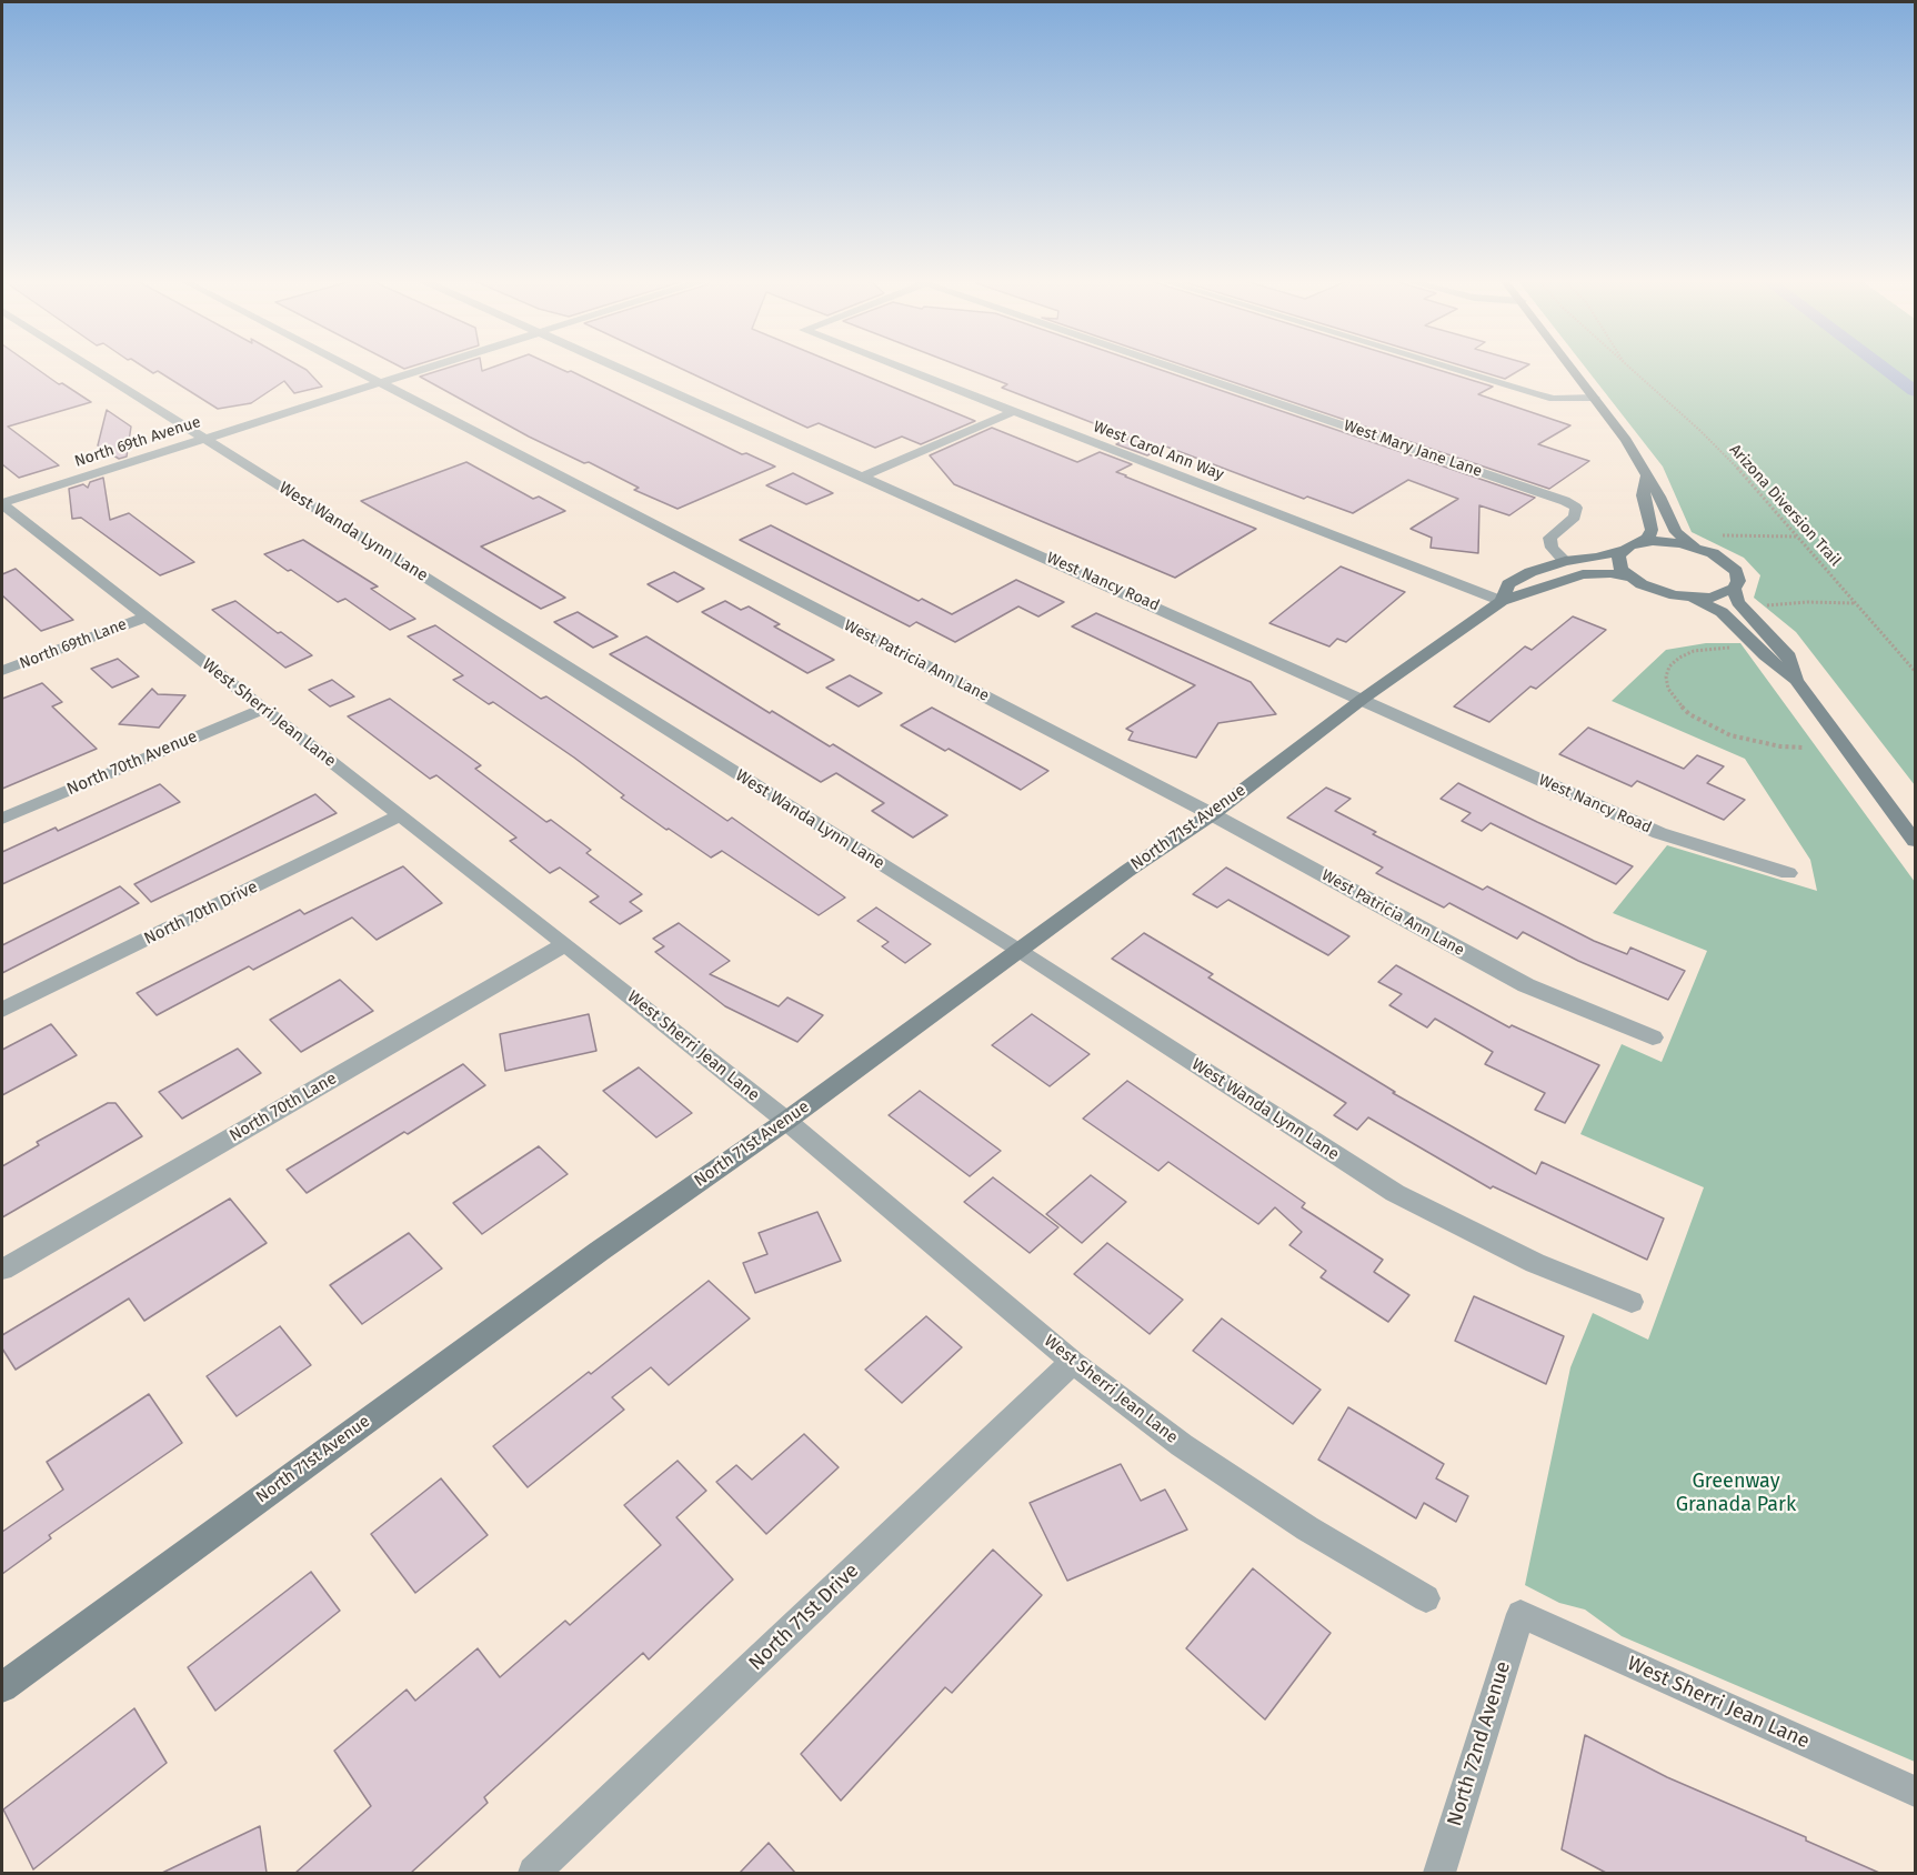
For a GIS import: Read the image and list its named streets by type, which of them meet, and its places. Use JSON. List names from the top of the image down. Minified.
{"streets":{"street":["North 69th Avenue","West Mary Jane Lane","West Carol Ann Way","West Wanda Lynn Lane","West Nancy Road","North 69th Lane","West Patricia Ann Lane","West Sherri Jean Lane","North 70th Avenue","North 71st Avenue","North 70th Drive","North 70th Lane","North 71st Drive","North 72nd Avenue"],"path":["Arizona Diversion Trail"]},"crossings":[["North 69th Avenue","West Wanda Lynn Lane"],["North 69th Avenue","West Patricia Ann Lane"],["North 69th Avenue","West Sherri Jean Lane"],["West Mary Jane Lane","North 71st Avenue"],["West Carol Ann Way","North 71st Avenue"],["West Wanda Lynn Lane","North 71st Avenue"],["West Nancy Road","North 71st Avenue"],["North 69th Lane","West Sherri Jean Lane"],["West Patricia Ann Lane","North 71st Avenue"],["West Sherri Jean Lane","North 70th Avenue"],["West Sherri Jean Lane","North 71st Avenue"],["West Sherri Jean Lane","North 70th Drive"],["West Sherri Jean Lane","North 70th Lane"],["West Sherri Jean Lane","North 71st Drive"],["West Sherri Jean Lane","North 72nd Avenue"]],"parks":["Greenway Granada Park"]}
